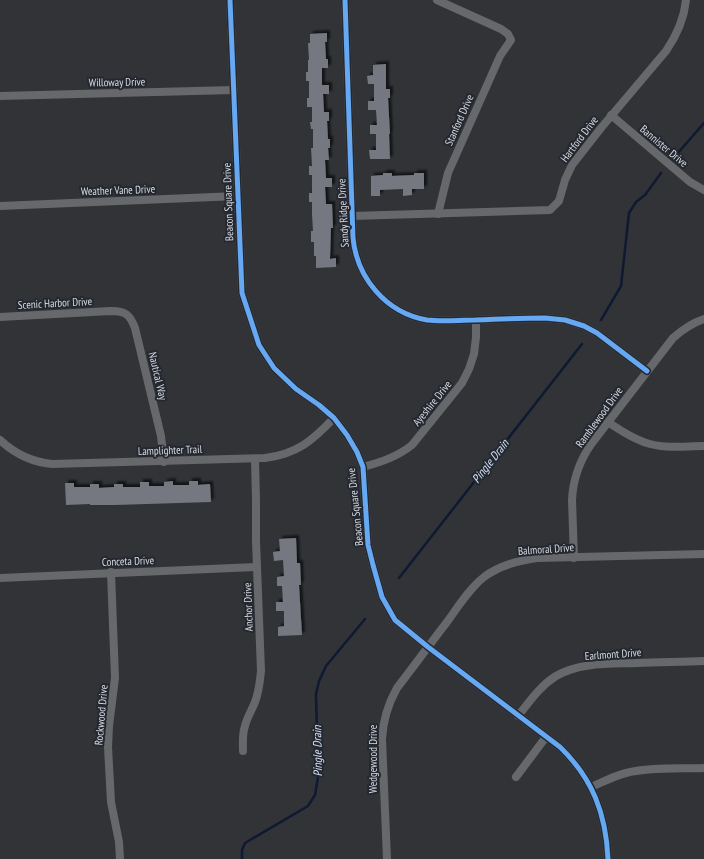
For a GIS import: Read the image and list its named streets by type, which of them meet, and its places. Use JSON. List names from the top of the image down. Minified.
{"streets":{"street":["Willoway Drive","Stanford Drive","Hartford Drive","Bannister Drive","Weather Vane Drive","Beacon Square Drive","Sandy Ridge Drive","Scenic Harbor Drive","Nautical Way","Ayeshire Drive","Ramblewood Drive","Lamplighter Trail","Balmoral Drive","Conceta Drive","Anchor Drive","Earlmont Drive","Rockwood Drive","Wedgewood Drive"]},"crossings":[["Willoway Drive","Beacon Square Drive"],["Stanford Drive","Hartford Drive"],["Hartford Drive","Bannister Drive"],["Hartford Drive","Sandy Ridge Drive"],["Weather Vane Drive","Beacon Square Drive"],["Beacon Square Drive","Ayeshire Drive"],["Beacon Square Drive","Lamplighter Trail"],["Beacon Square Drive","Balmoral Drive"],["Beacon Square Drive","Earlmont Drive"],["Beacon Square Drive","Wedgewood Drive"],["Sandy Ridge Drive","Ayeshire Drive"],["Sandy Ridge Drive","Ramblewood Drive"],["Scenic Harbor Drive","Nautical Way"],["Nautical Way","Lamplighter Trail"],["Ramblewood Drive","Balmoral Drive"],["Lamplighter Trail","Anchor Drive"],["Balmoral Drive","Wedgewood Drive"],["Conceta Drive","Anchor Drive"],["Conceta Drive","Rockwood Drive"]],"water":["Pingle Drain"]}
